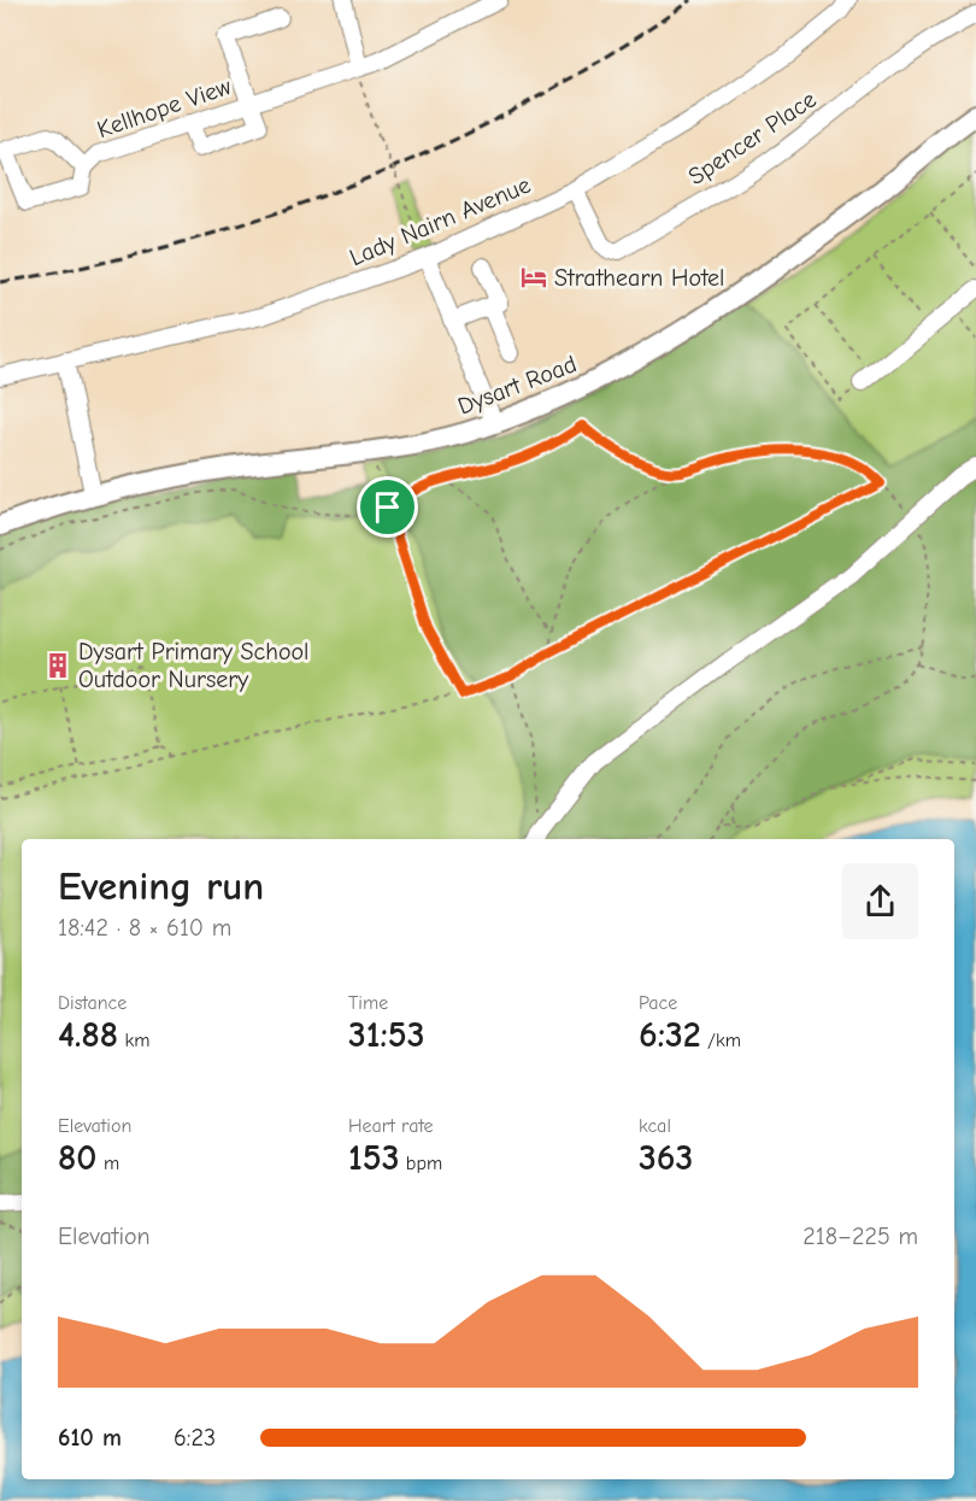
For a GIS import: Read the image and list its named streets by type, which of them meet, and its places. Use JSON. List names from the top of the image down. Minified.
{"streets":{"main road":["Dysart Road"],"street":["Kellhope View","Spencer Place","Lady Nairn Avenue"]},"crossings":[["Spencer Place","Lady Nairn Avenue"]],"places":{"hotel":["Strathearn Hotel"],"building":["Dysart Primary School Outdoor Nursery"]},"page":{"heading":["Evening run","18:42 · 8 × 610 m"],"stats":[["Distance","4.88 km"],["Time","31:53"],["Pace","6:32 /km"],["Elevation","80 m"],["Heart rate","153 bpm"],["kcal","363"]],"chart":["Elevation","218–225 m"],"list":[{"name":"610 m","note":"6:23"}]}}
